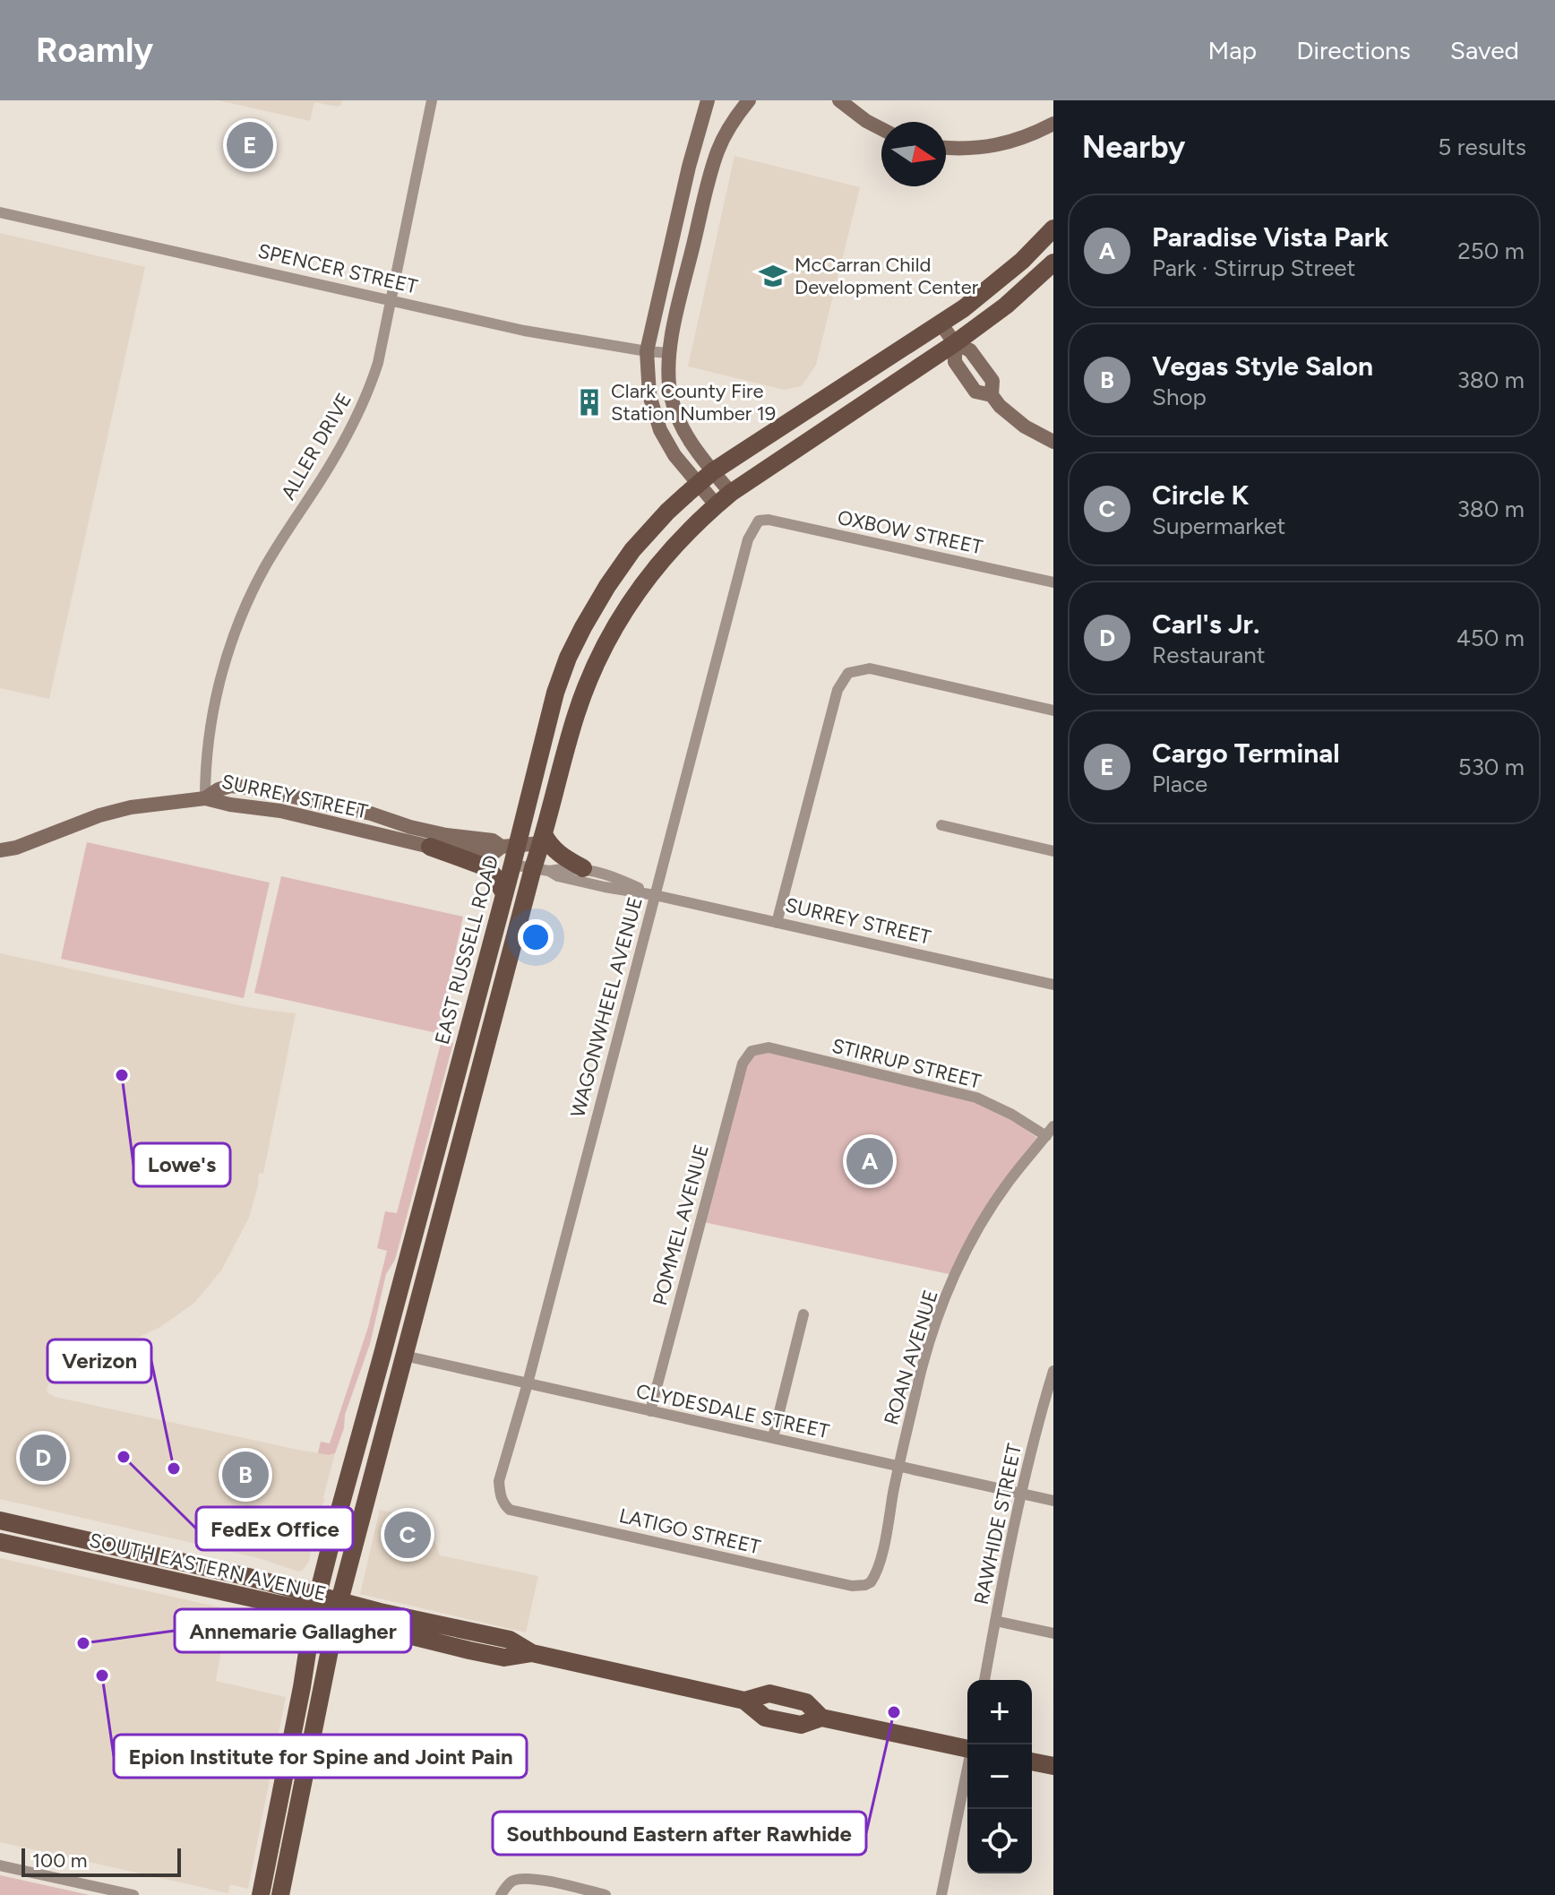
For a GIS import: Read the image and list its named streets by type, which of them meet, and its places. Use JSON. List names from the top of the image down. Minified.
{"streets":{"main road":["SURREY STREET","EAST RUSSELL ROAD","SOUTH EASTERN AVENUE"],"street":["SPENCER STREET","ALLER DRIVE","OXBOW STREET","WAGONWHEEL AVENUE","STIRRUP STREET","POMMEL AVENUE","ROAN AVENUE","CLYDESDALE STREET","RAWHIDE STREET","LATIGO STREET"]},"crossings":[["SPENCER STREET","ALLER DRIVE"],["ALLER DRIVE","SURREY STREET"],["OXBOW STREET","WAGONWHEEL AVENUE"],["SURREY STREET","EAST RUSSELL ROAD"],["SURREY STREET","WAGONWHEEL AVENUE"],["EAST RUSSELL ROAD","SOUTH EASTERN AVENUE"],["WAGONWHEEL AVENUE","CLYDESDALE STREET"],["WAGONWHEEL AVENUE","LATIGO STREET"],["STIRRUP STREET","POMMEL AVENUE"],["STIRRUP STREET","ROAN AVENUE"],["POMMEL AVENUE","CLYDESDALE STREET"],["ROAN AVENUE","CLYDESDALE STREET"],["ROAN AVENUE","LATIGO STREET"],["CLYDESDALE STREET","RAWHIDE STREET"]],"places":{"school or university":["McCarran Child Development Center"],"building":["Clark County Fire Station Number 19"],"other":["Lowe's","FedEx Office","Verizon","Annemarie Gallagher","Epion Institute for Spine and Joint Pain","Southbound Eastern after Rawhide"]},"scale_bar":"100 m","north":"right","page":{"header":"Roamly","nav":["Map","Directions","Saved"],"heading":["Nearby","5 results"],"pins":["E","A","D","B","C"],"list":[{"mark":"A","name":"Paradise Vista Park","note":"Park · Stirrup Street","value":"250 m"},{"mark":"B","name":"Vegas Style Salon","note":"Shop","value":"380 m"},{"mark":"C","name":"Circle K","note":"Supermarket","value":"380 m"},{"mark":"D","name":"Carl's Jr.","note":"Restaurant","value":"450 m"},{"mark":"E","name":"Cargo Terminal","note":"Place","value":"530 m"}],"map_buttons":["+","−"],"scale":"100 m"}}
